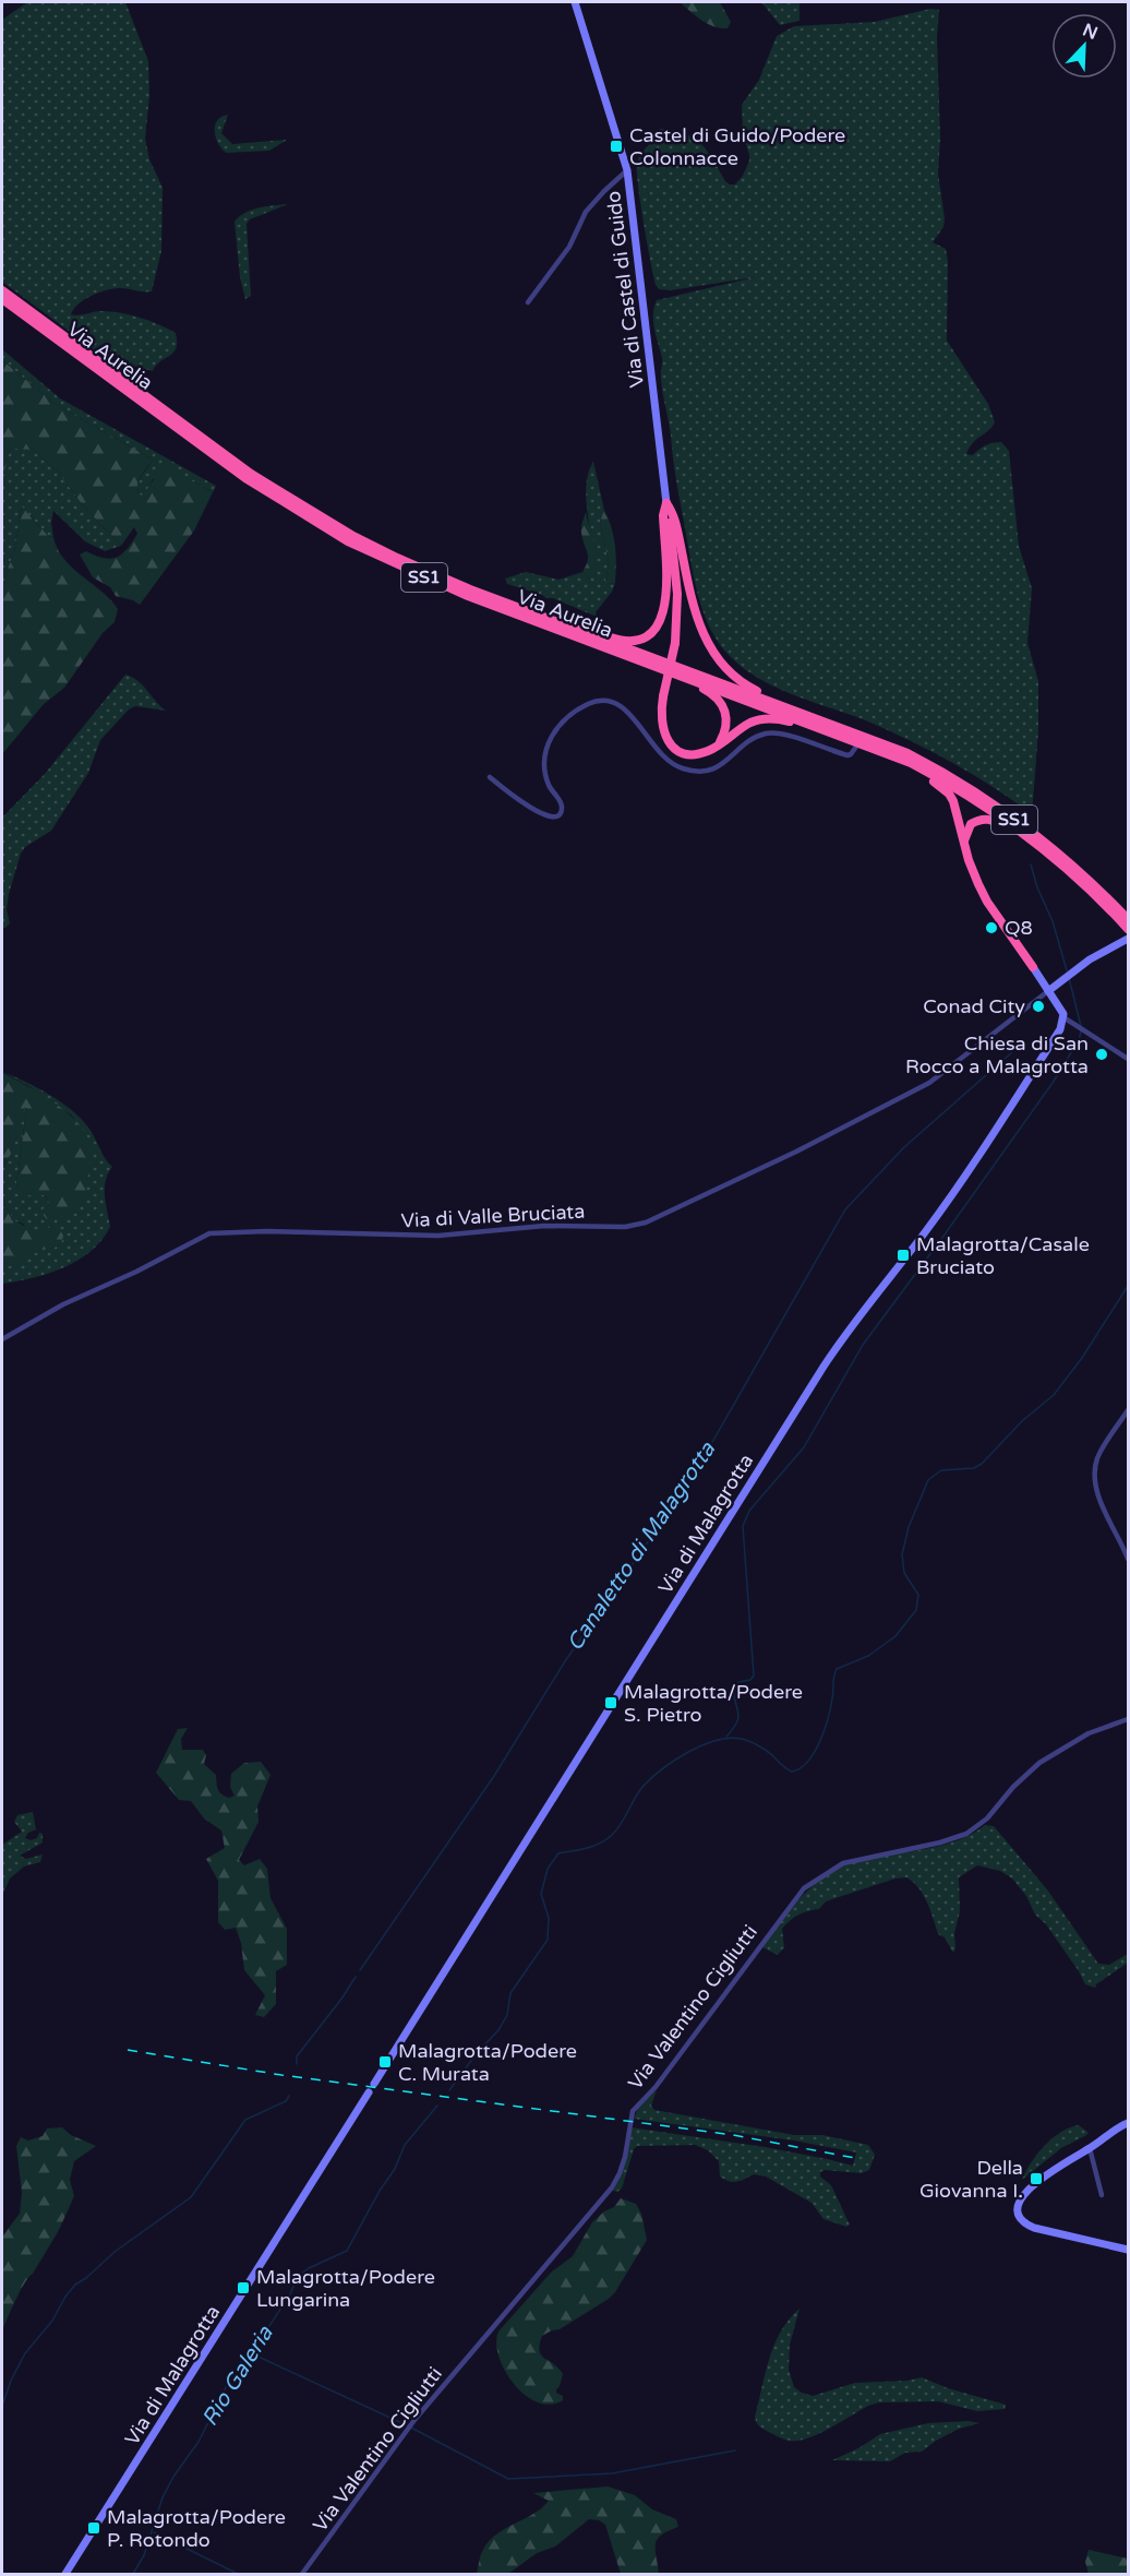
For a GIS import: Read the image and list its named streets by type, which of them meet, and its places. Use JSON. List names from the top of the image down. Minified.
{"streets":{"highway":["Via Aurelia","SS1"],"main road":["Via di Castel di Guido","Via di Malagrotta"],"street":["Via di Valle Bruciata","Via Valentino Cigliutti"]},"water":["Canaletto di Malagrotta","Rio Galeria"],"places":{"transit":["Castel di Guido/Podere Colonnacce","Malagrotta/Casale Bruciato","Malagrotta/Podere S. Pietro","Malagrotta/Podere C. Murata","Della Giovanna I.","Malagrotta/Podere Lungarina","Malagrotta/Podere P. Rotondo"],"other":["Q8","Conad City","Chiesa di San Rocco a Malagrotta"]},"north":"top right"}
